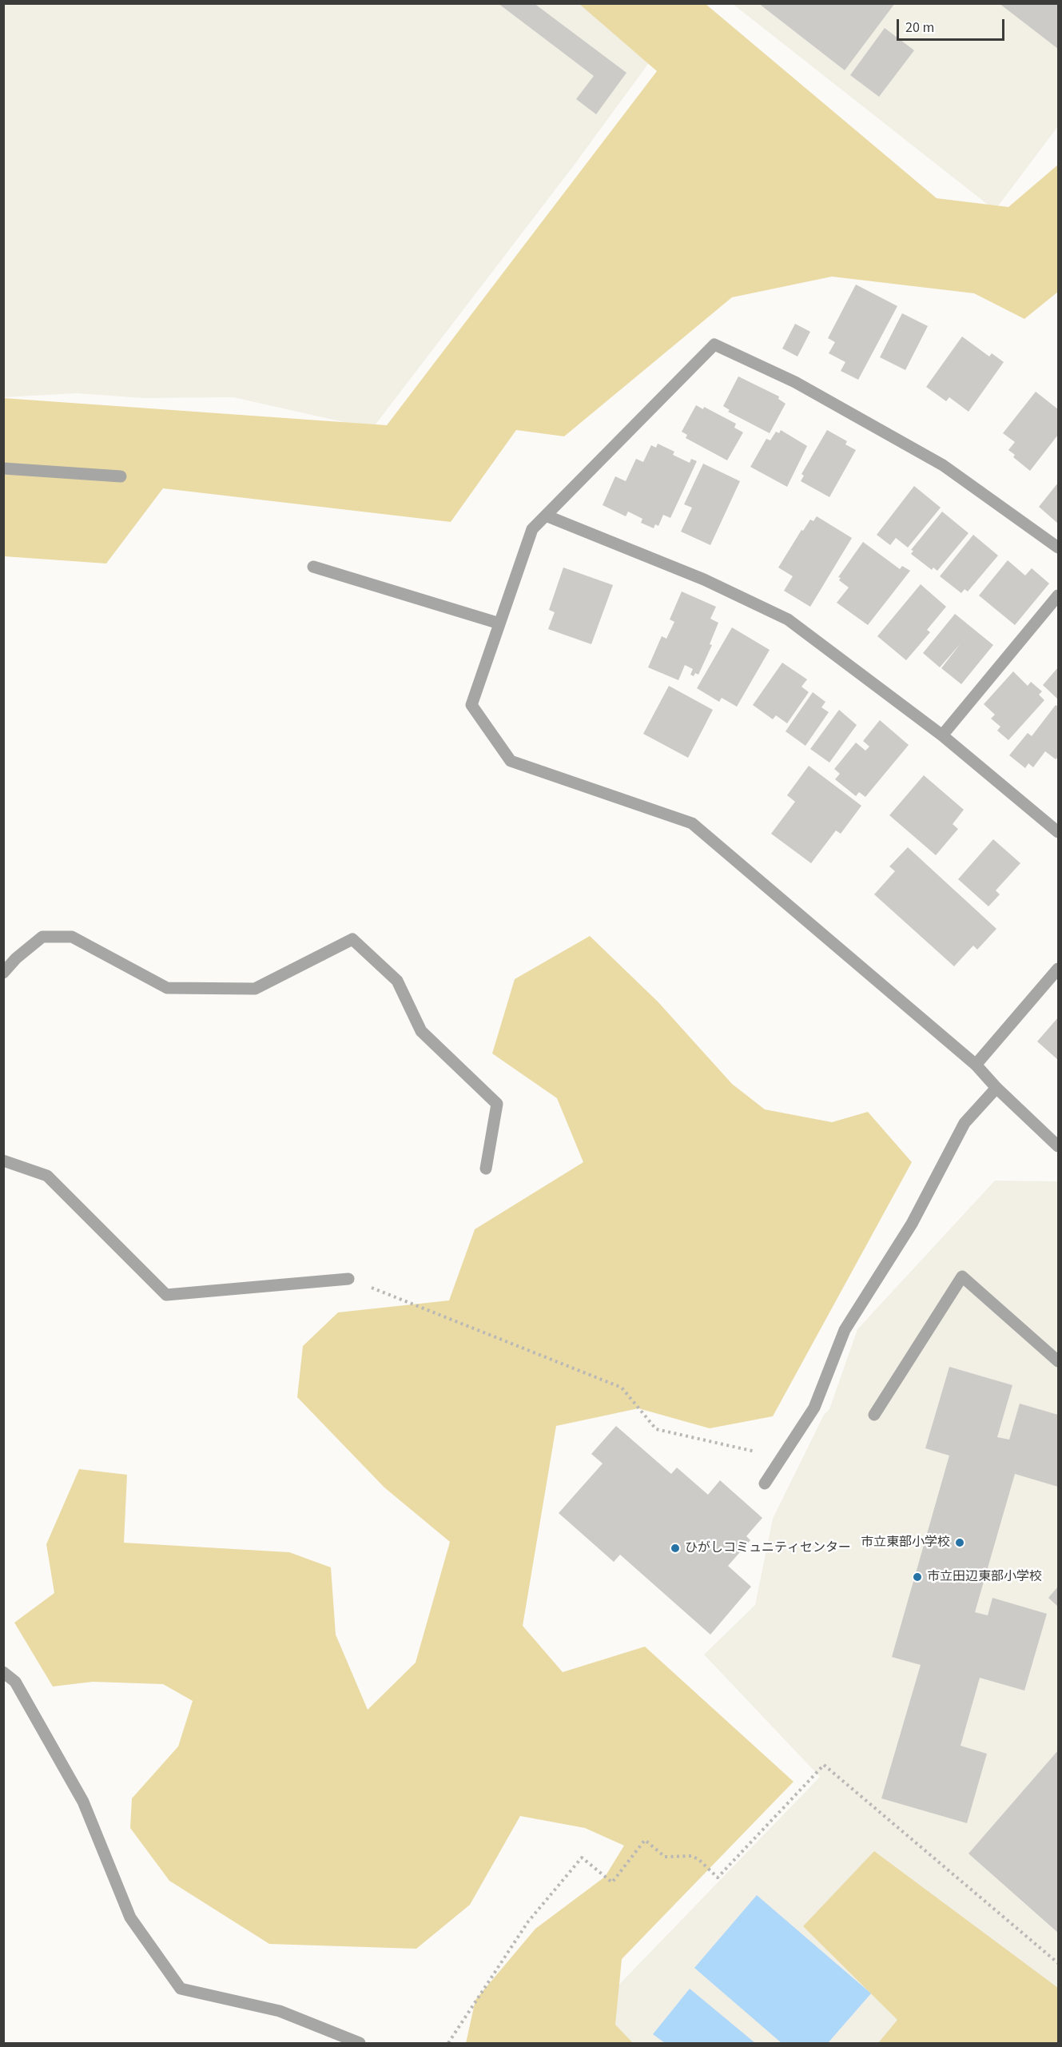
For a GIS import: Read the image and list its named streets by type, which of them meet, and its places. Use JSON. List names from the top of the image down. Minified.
{"places":["市立東部小学校","ひがしコミュニティセンター","市立田辺東部小学校"],"scale_bar":"20 m"}
